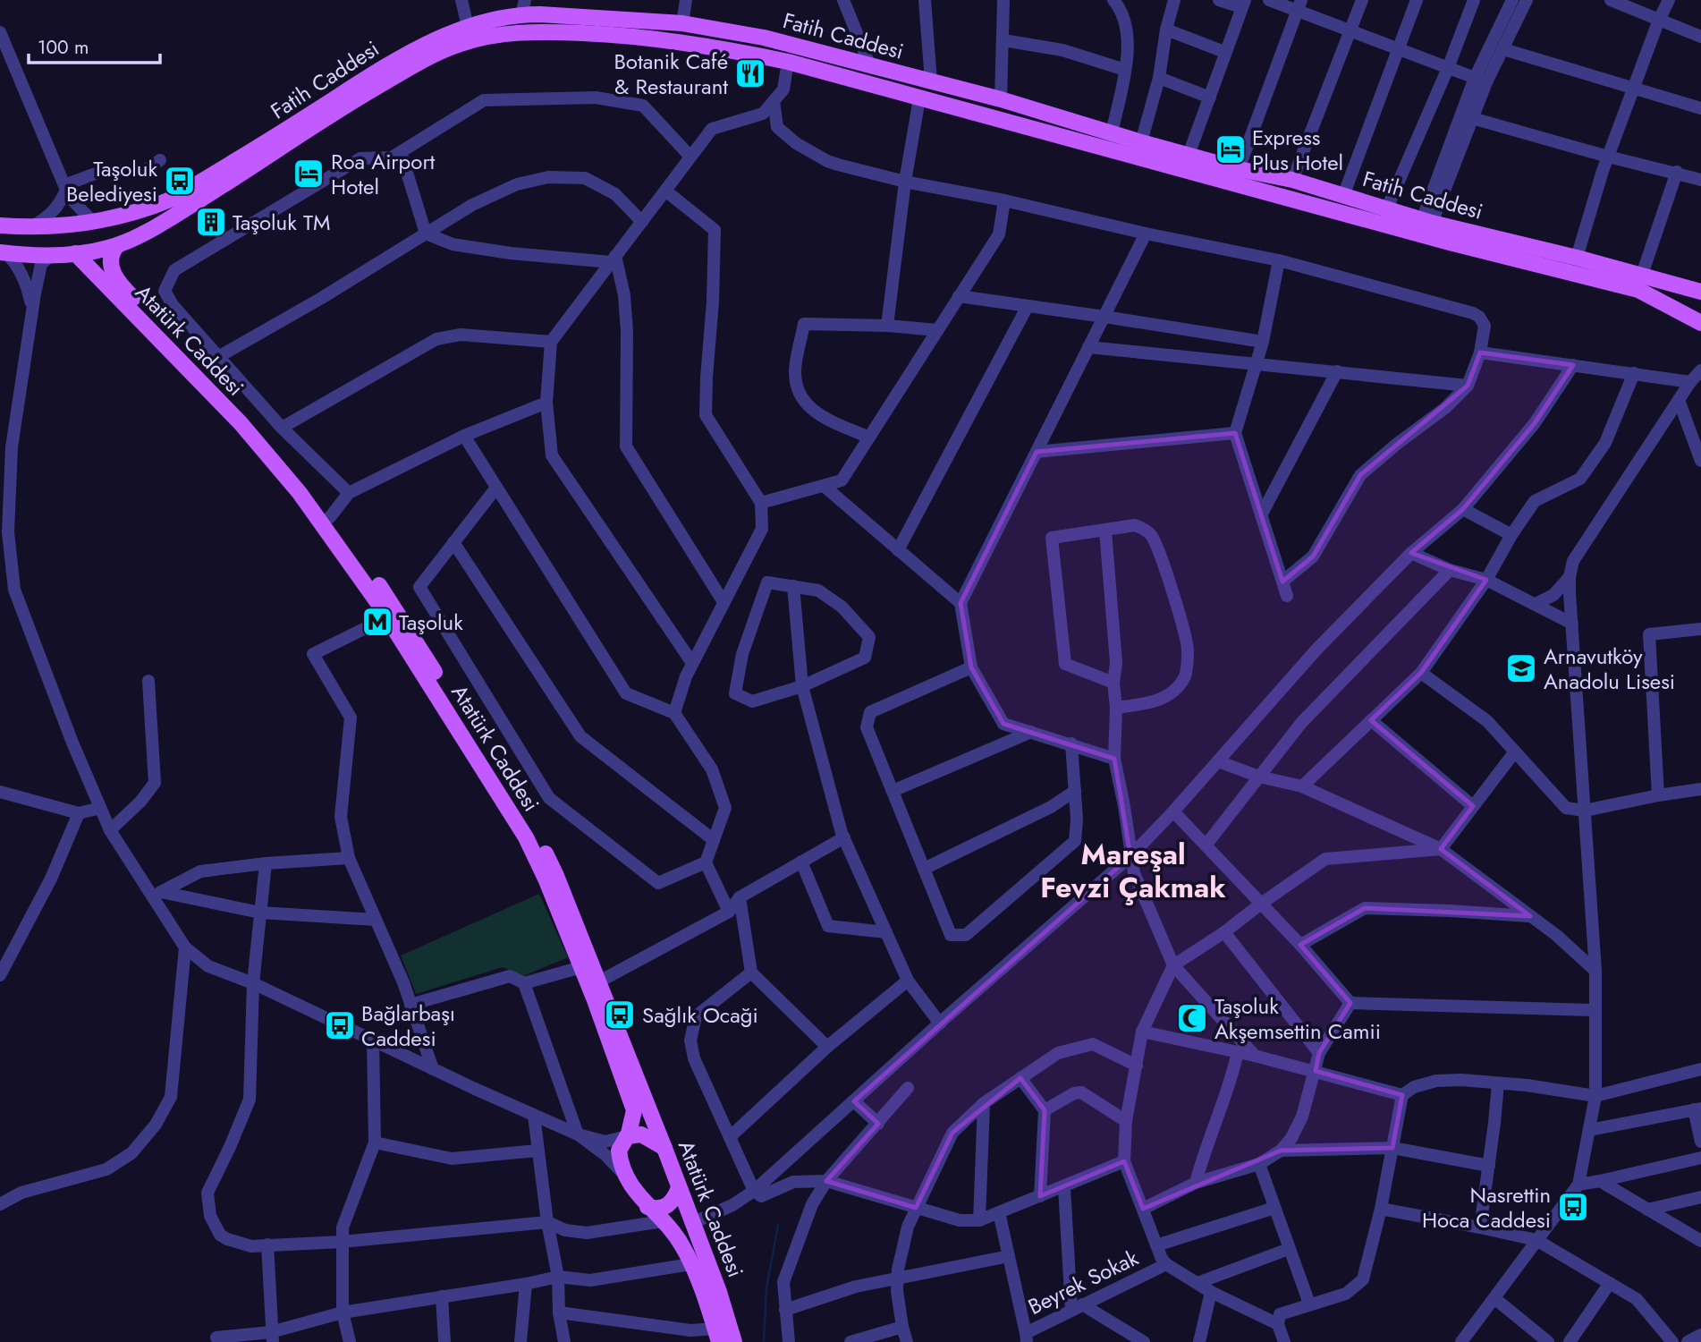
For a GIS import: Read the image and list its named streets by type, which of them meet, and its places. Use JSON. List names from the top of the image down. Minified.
{"streets":{"main road":["Fatih Caddesi","Atatürk Caddesi"],"street":["Beyrek Sokak"]},"crossings":[["Fatih Caddesi","Atatürk Caddesi"]],"districts":["Mareşal Fevzi Çakmak"],"places":{"restaurant":["Botanik Café & Restaurant"],"hotel":["Express Plus Hotel","Roa Airport Hotel"],"bus stop":["Taşoluk Belediyesi","Sağlık Ocaği","Bağlarbaşı Caddesi","Nasrettin Hoca Caddesi"],"building":["Taşoluk TM"],"metro station":["Taşoluk"],"school or university":["Arnavutköy Anadolu Lisesi"],"mosque":["Taşoluk Akşemsettin Camii"]},"scale_bar":"100 m"}
